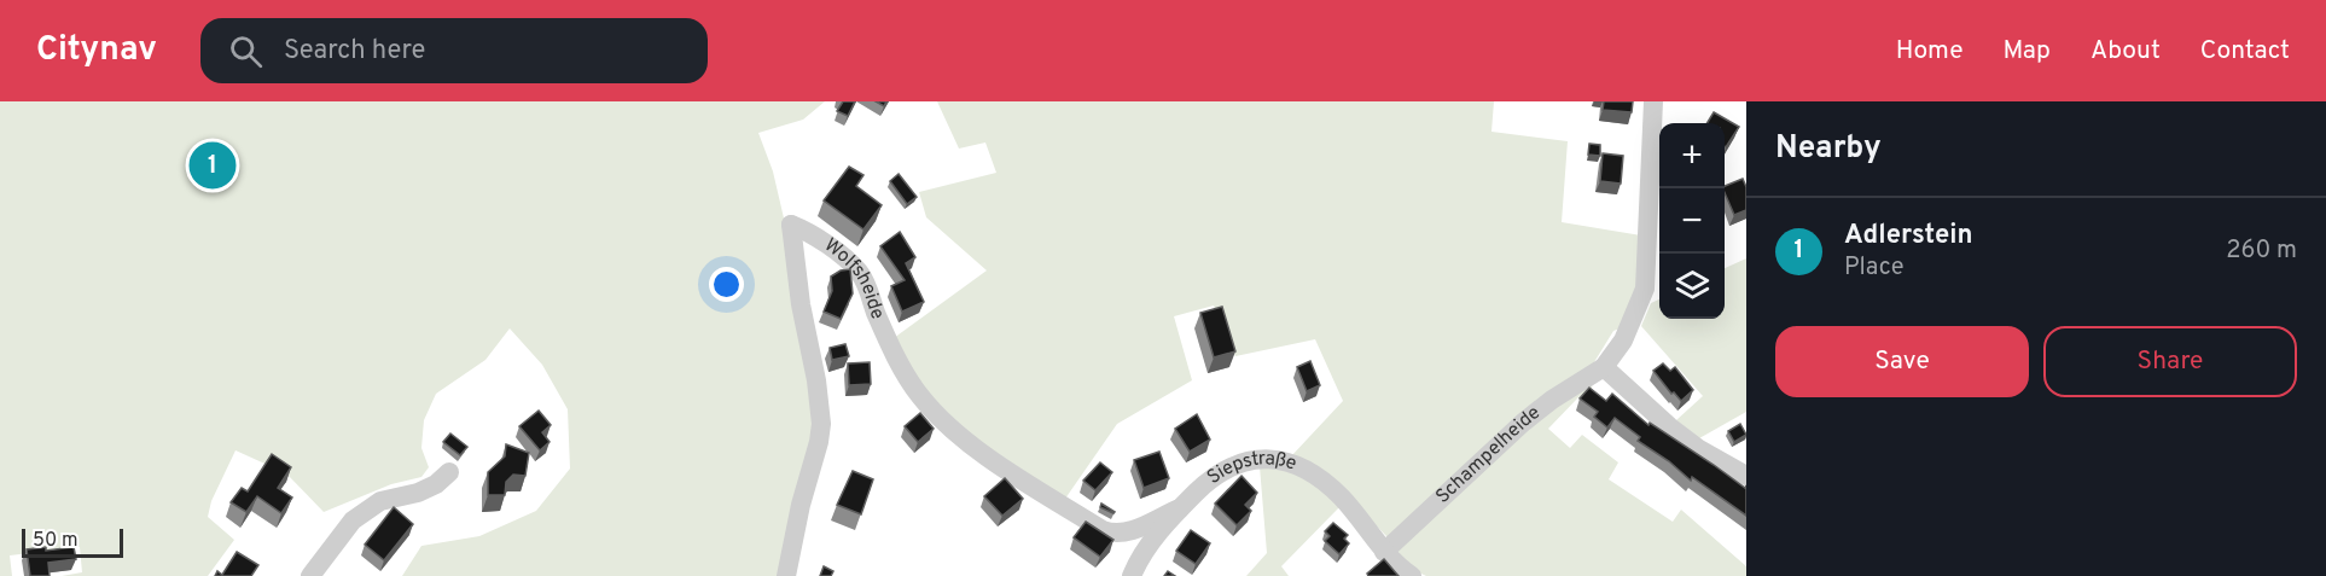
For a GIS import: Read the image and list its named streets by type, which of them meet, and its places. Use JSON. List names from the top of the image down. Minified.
{"streets":{"street":["Wolfsheide","Schampelheide","Siepstraße"]},"crossings":[["Wolfsheide","Siepstraße"],["Schampelheide","Siepstraße"]],"scale_bar":"50 m","page":{"header":"Citynav","search":"Search here","nav":["Home","Map","About","Contact"],"heading":"Nearby","map_buttons":["+","−"],"pins":"1","list":[{"mark":"1","name":"Adlerstein","note":"Place","value":"260 m"}],"buttons":["Save","Share"],"scale":"50 m"}}
